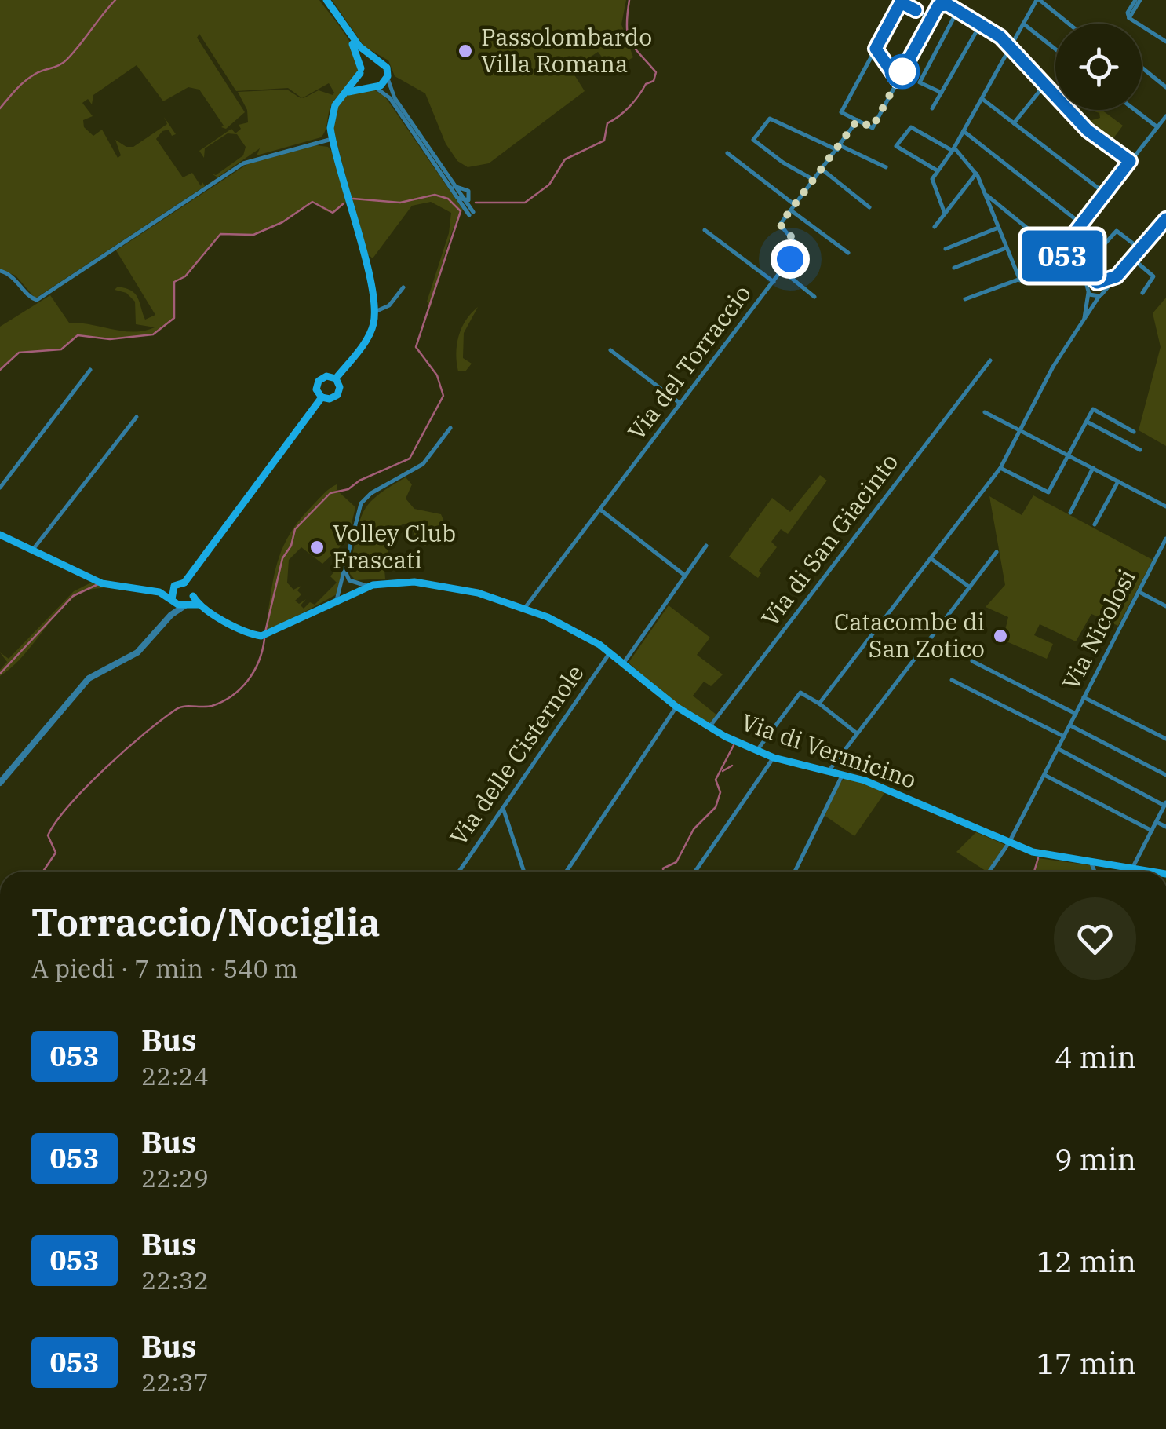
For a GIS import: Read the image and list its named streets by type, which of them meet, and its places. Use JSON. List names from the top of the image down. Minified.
{"streets":{"main road":["Via di Vermicino"],"street":["Via del Torraccio","Via di San Giacinto","Via Nicolosi","Via delle Cisternole"]},"crossings":[["Via del Torraccio","Via di Vermicino"],["Via di San Giacinto","Via di Vermicino"],["Via Nicolosi","Via di Vermicino"],["Via di Vermicino","Via delle Cisternole"]],"places":["Passolombardo Villa Romana","Volley Club Frascati","Catacombe di San Zotico"],"lines":["bus line 053"],"page":{"on_map":"053","heading":["Torraccio/Nociglia","A piedi · 7 min · 540 m"],"list":[{"mark":"053","name":"Bus","note":"22:24","value":"4 min"},{"mark":"053","name":"Bus","note":"22:29","value":"9 min"},{"mark":"053","name":"Bus","note":"22:32","value":"12 min"},{"mark":"053","name":"Bus","note":"22:37","value":"17 min"}]}}
